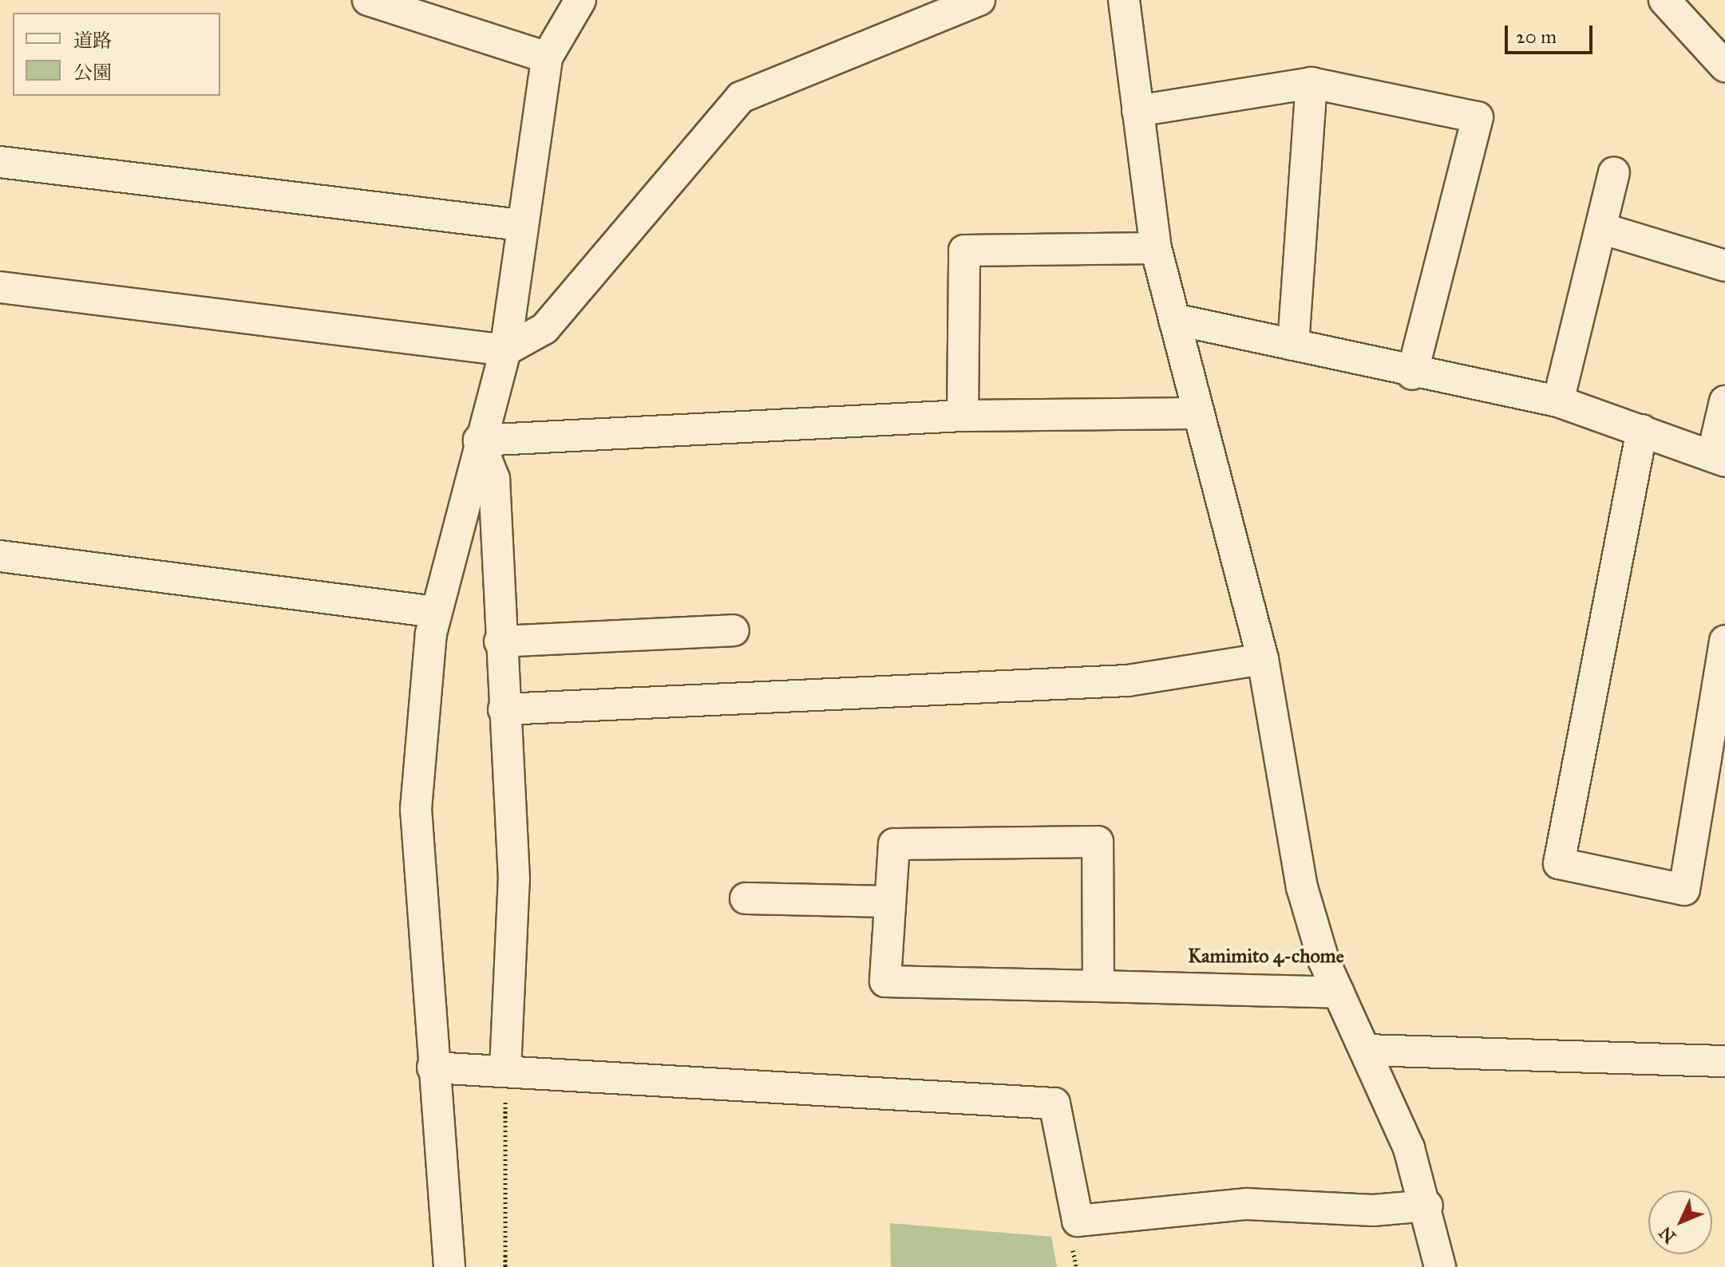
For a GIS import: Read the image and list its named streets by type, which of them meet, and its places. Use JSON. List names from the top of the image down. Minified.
{"districts":["Kamimito 4-chome"],"legend":["道路","公園"],"scale_bar":"20 m","north":"bottom left"}
